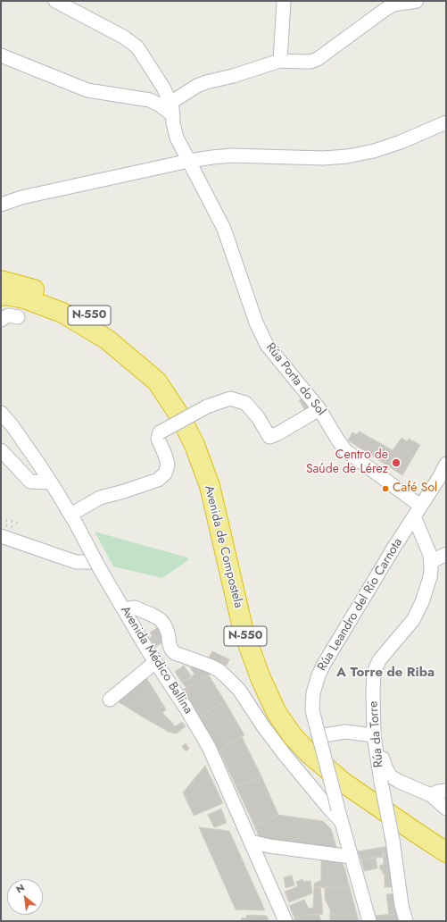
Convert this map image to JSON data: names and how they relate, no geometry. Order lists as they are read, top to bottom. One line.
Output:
{"streets":{"highway":["N-550","Avenida de Compostela"],"street":["Rúa Porta do Sol","Rúa Leandro del Río Carnota","Avenida Médico Ballina","Rúa da Torre"]},"crossings":[["N-550","Avenida de Compostela"],["Rúa Porta do Sol","Rúa Leandro del Río Carnota"],["Rúa Porta do Sol","Rúa da Torre"],["Rúa Leandro del Río Carnota","Rúa da Torre"]],"districts":["A Torre de Riba"],"places":["Centro de Saúde de Lérez","Café Sol"],"north":"top left"}
